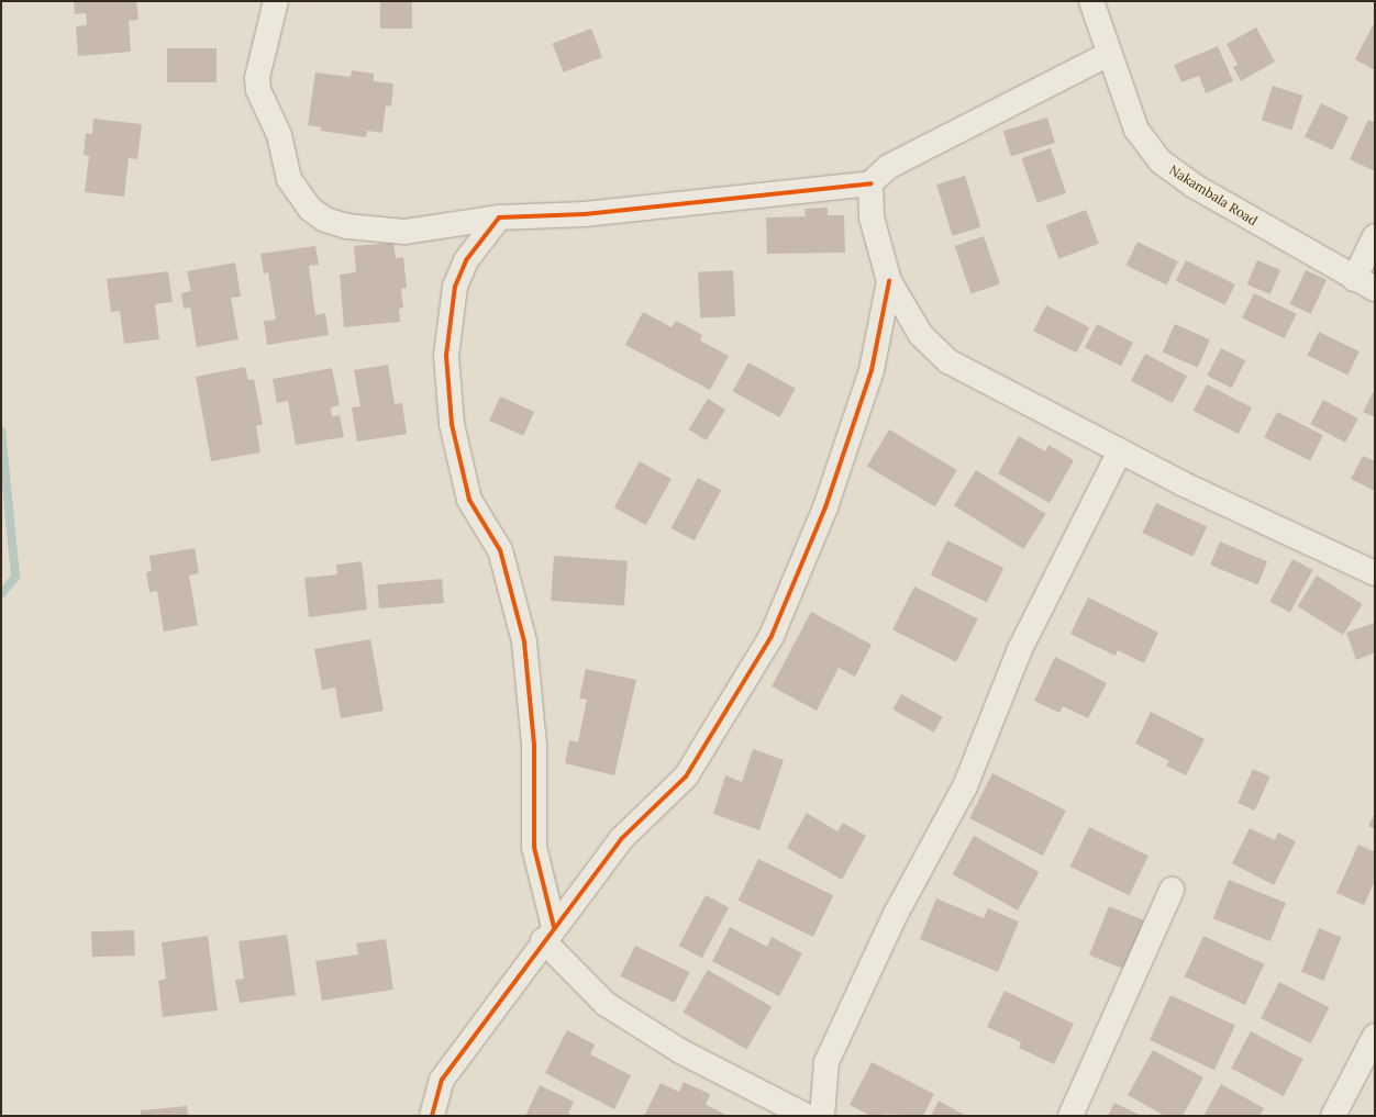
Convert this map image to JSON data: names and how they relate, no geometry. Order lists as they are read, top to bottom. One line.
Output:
{"streets":{"street":["Nakambala Road"]}}
